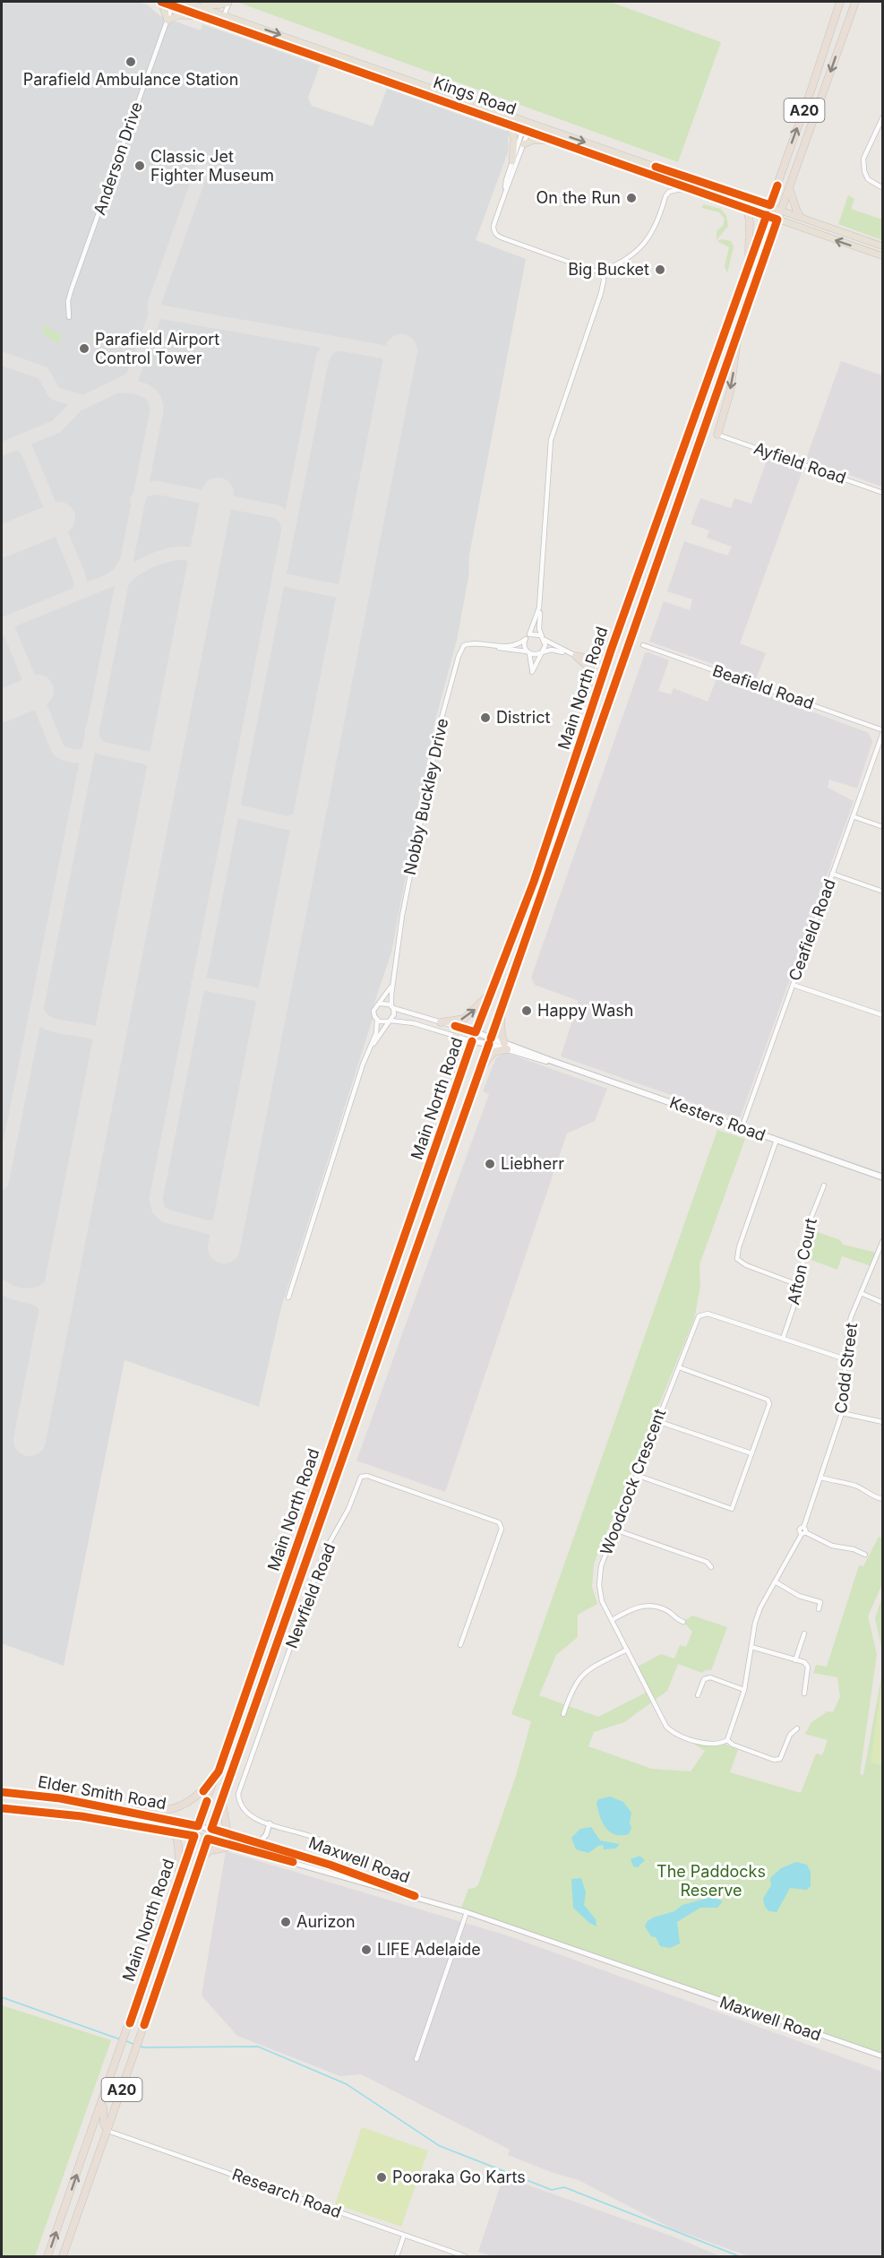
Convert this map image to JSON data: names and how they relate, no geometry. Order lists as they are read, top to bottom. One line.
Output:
{"streets":{"highway":["A20","Main North Road"],"main road":["Kings Road","Kesters Road","Elder Smith Road"],"street":["Anderson Drive","Ayfield Road","Beafield Road","Nobby Buckley Drive","Ceafield Road","Afton Court","Codd Street","Woodcock Crescent","Newfield Road","Maxwell Road","Research Road"]},"crossings":[["Kings Road","Anderson Drive"],["Kings Road","Main North Road"],["Beafield Road","Ceafield Road"],["Main North Road","Kesters Road"],["Main North Road","Elder Smith Road"],["Main North Road","Maxwell Road"],["Main North Road","Research Road"],["Nobby Buckley Drive","Kesters Road"],["Ceafield Road","Kesters Road"],["Afton Court","Woodcock Crescent"],["Codd Street","Woodcock Crescent"],["Newfield Road","Maxwell Road"],["Elder Smith Road","Maxwell Road"]],"parks":["The Paddocks Reserve"],"places":["Parafield Ambulance Station","Classic Jet Fighter Museum","On the Run","Big Bucket","Parafield Airport Control Tower","District","Happy Wash","Liebherr","Aurizon","LIFE Adelaide","Pooraka Go Karts"]}
